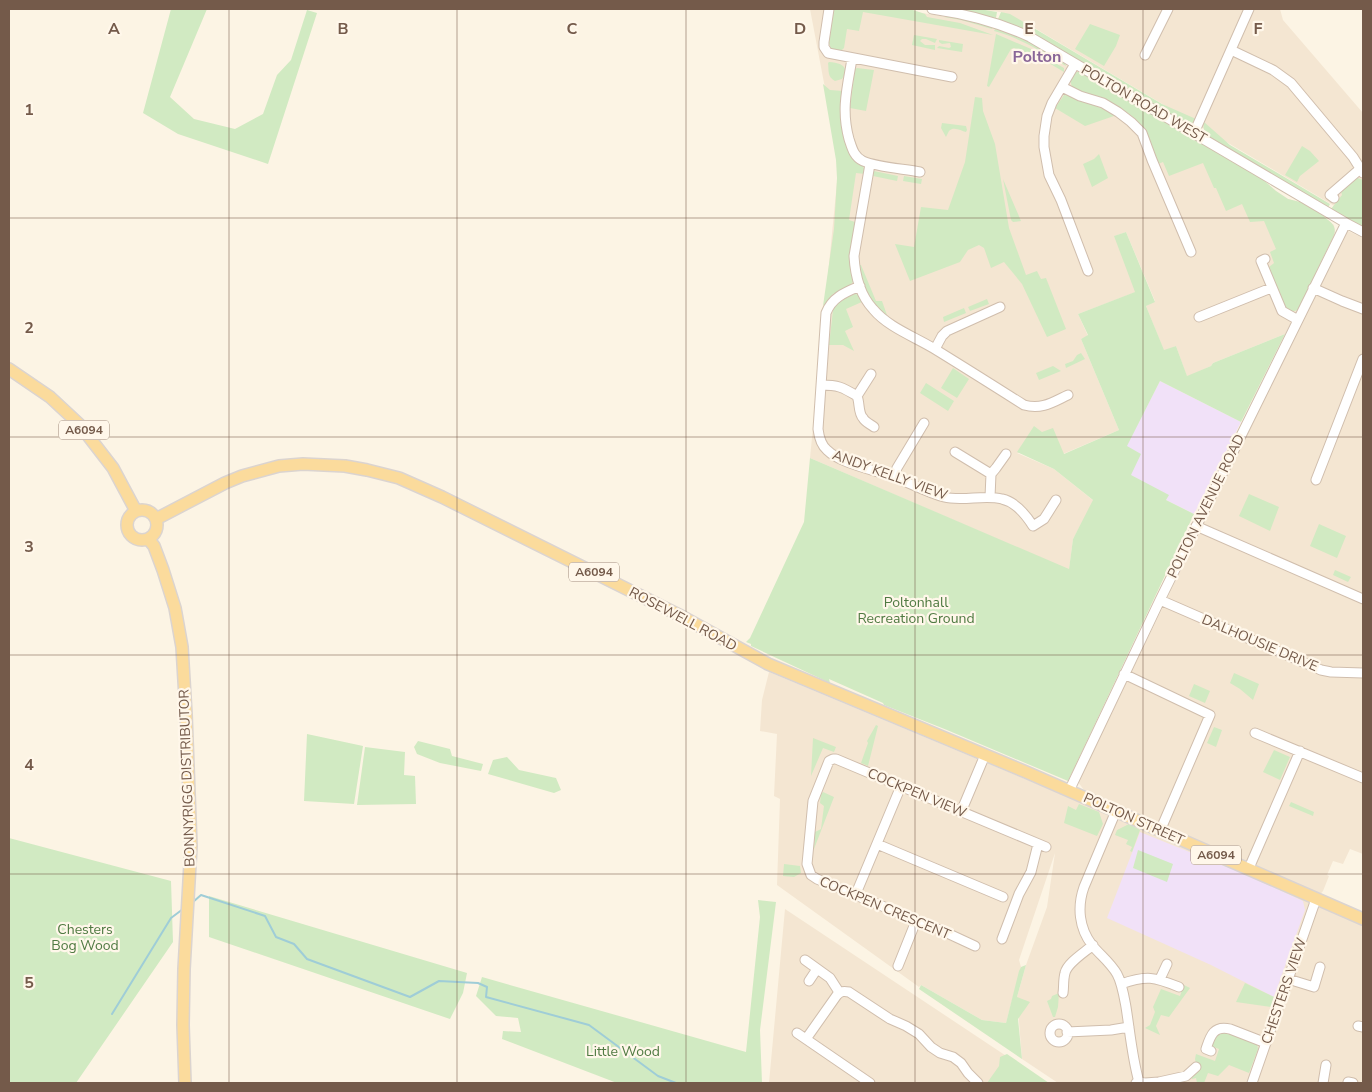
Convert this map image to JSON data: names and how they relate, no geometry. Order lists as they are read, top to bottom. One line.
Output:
{"streets":{"main road":["A6094","ROSEWELL ROAD","BONNYRIGG DISTRIBUTOR","POLTON STREET"],"street":["POLTON ROAD WEST","ANDY KELLY VIEW","POLTON AVENUE ROAD","DALHOUSIE DRIVE","COCKPEN VIEW","COCKPEN CRESCENT","CHESTERS VIEW"]},"crossings":[["POLTON ROAD WEST","POLTON AVENUE ROAD"],["A6094","ROSEWELL ROAD"],["A6094","BONNYRIGG DISTRIBUTOR"],["POLTON AVENUE ROAD","ROSEWELL ROAD"],["POLTON AVENUE ROAD","DALHOUSIE DRIVE"],["POLTON AVENUE ROAD","POLTON STREET"],["ROSEWELL ROAD","BONNYRIGG DISTRIBUTOR"],["ROSEWELL ROAD","POLTON STREET"],["COCKPEN VIEW","COCKPEN CRESCENT"],["POLTON STREET","CHESTERS VIEW"]],"districts":["Polton"],"parks":["Poltonhall Recreation Ground","Chesters Bog Wood","Little Wood"],"grid":{"columns":["A","B","C","D","E","F"],"rows":["1","2","3","4","5"]}}
